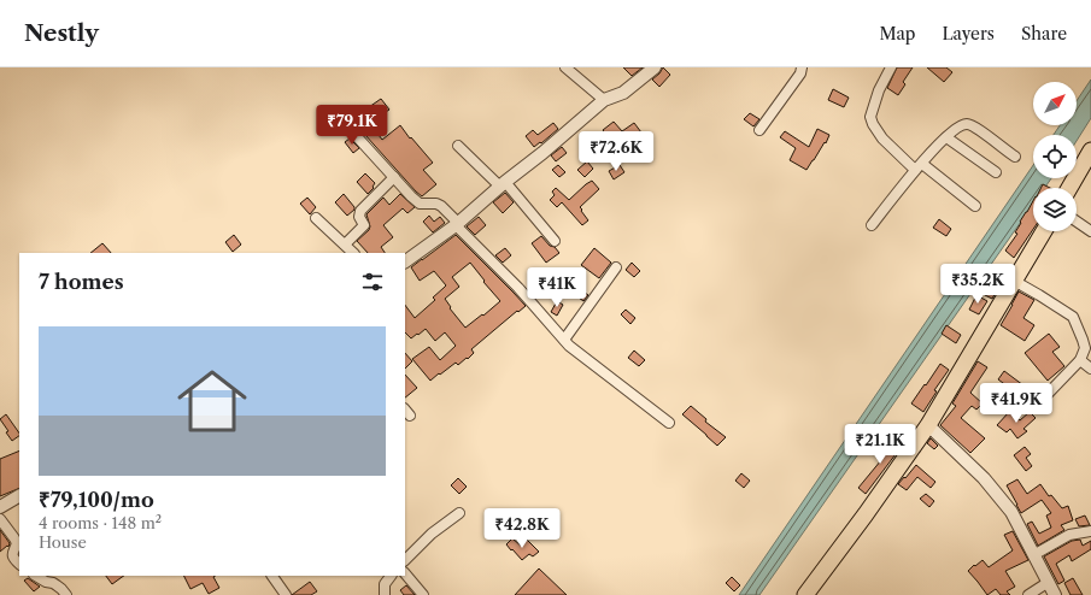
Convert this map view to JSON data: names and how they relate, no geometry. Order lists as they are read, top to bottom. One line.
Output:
{"north":"top right","page":{"header":"Nestly","nav":["Map","Layers","Share"],"price":["₹79.1K","₹72.6K","₹35.2K","₹41K","₹41.9K","₹21.1K","₹42.8K"],"heading":"7 homes","list":[{"name":"₹79,100/mo","note":"4 rooms · 148 m² · House"}]}}
